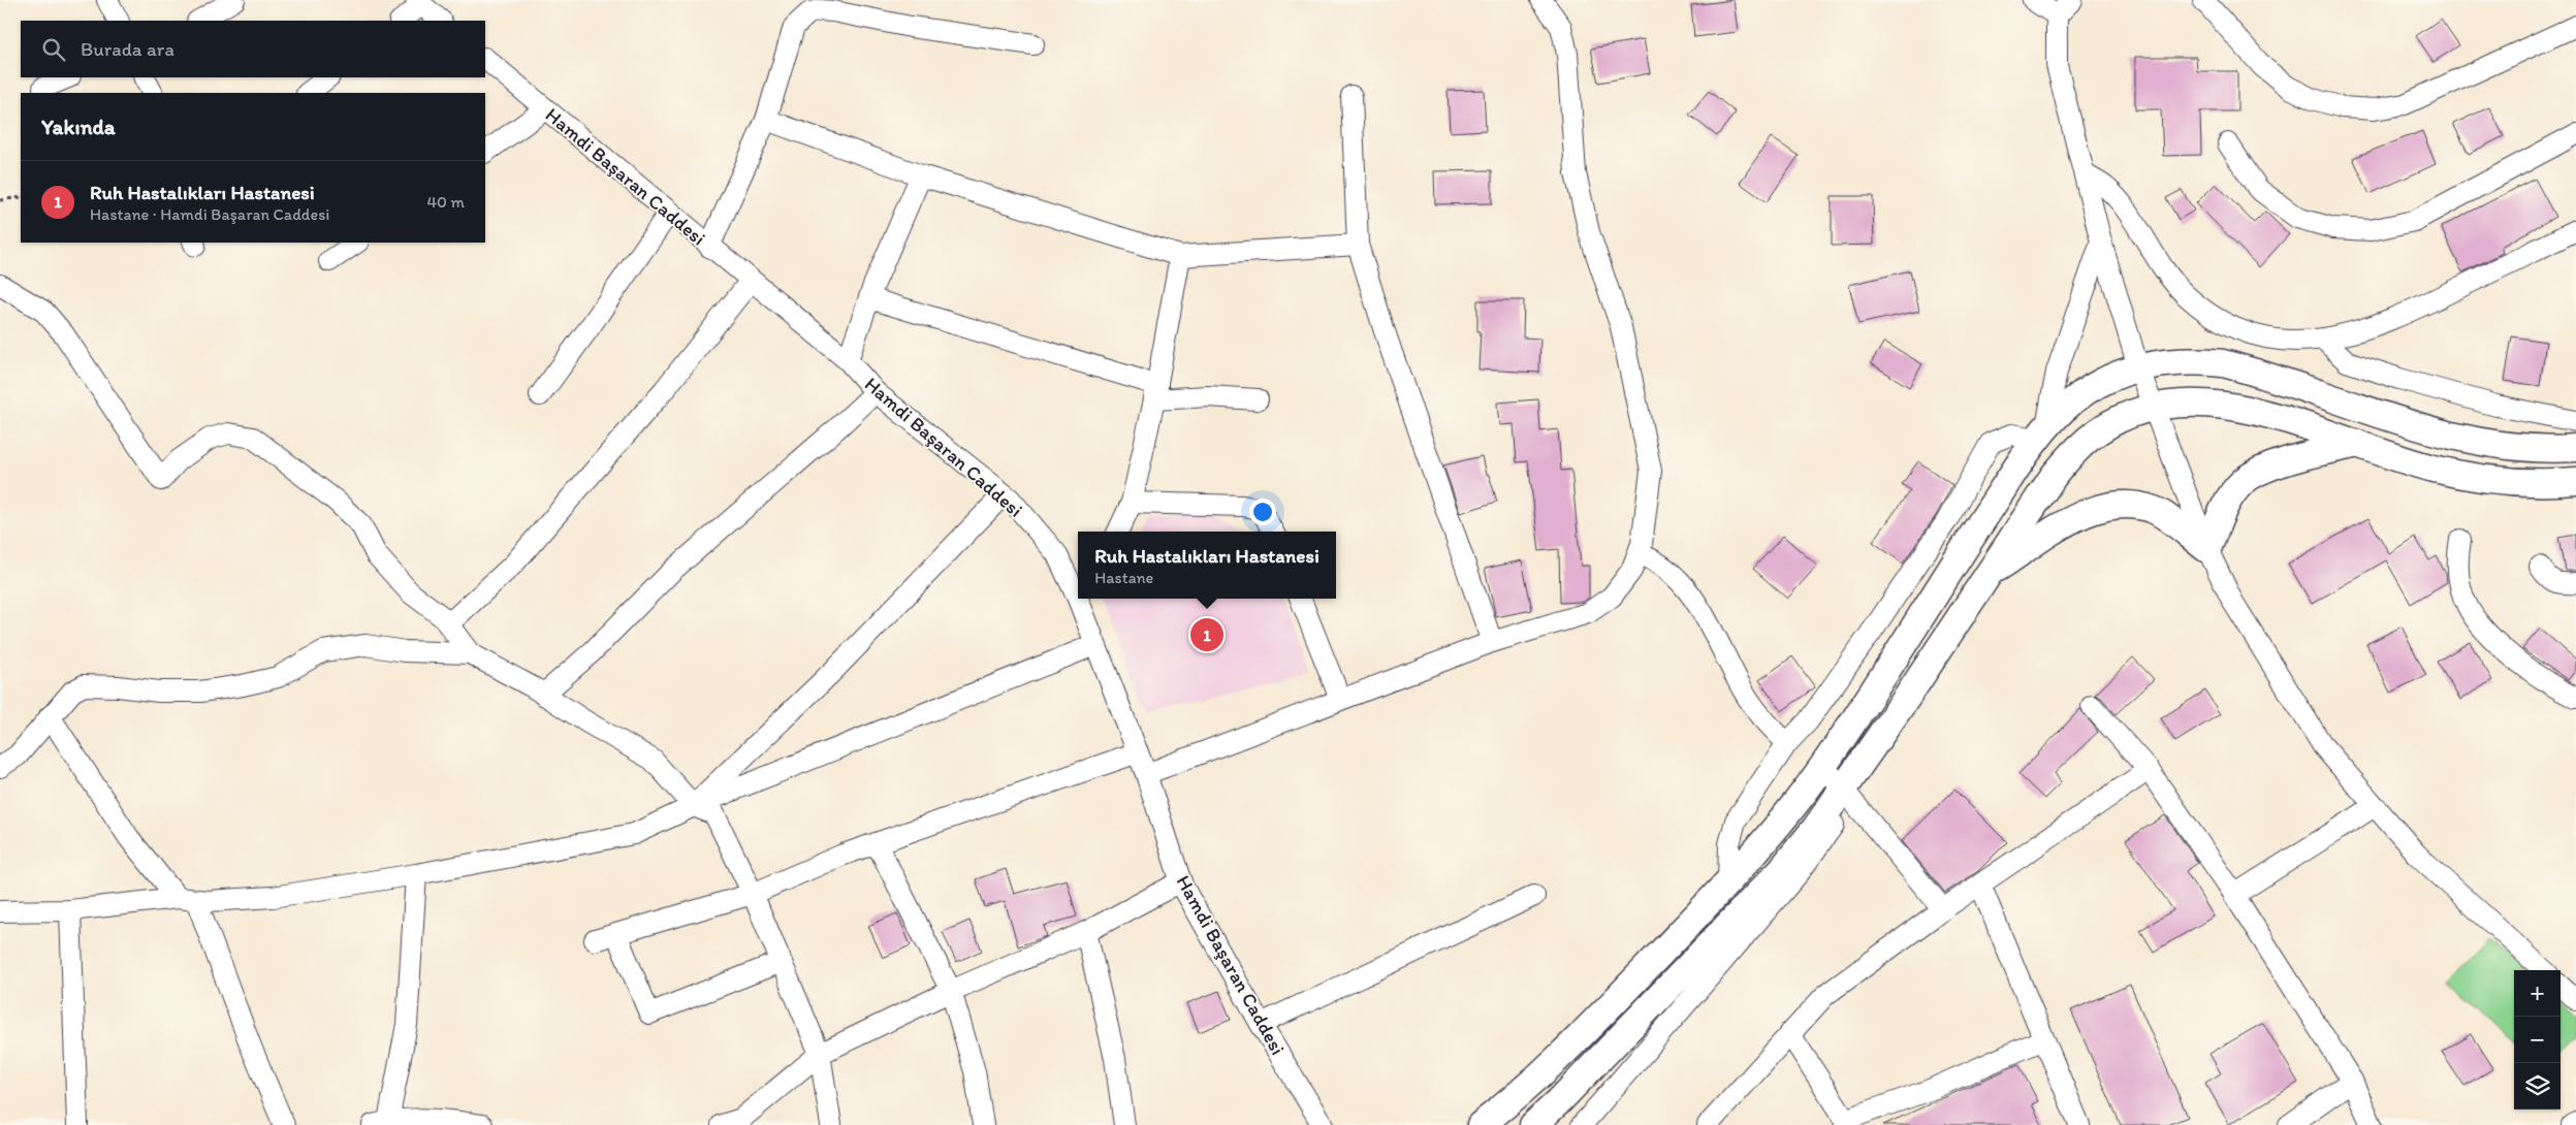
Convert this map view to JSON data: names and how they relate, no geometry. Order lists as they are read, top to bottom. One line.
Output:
{"streets":{"street":["Hamdi Başaran Caddesi"]},"page":{"search":"Burada ara","heading":"Yakında","list":[{"mark":"1","name":"Ruh Hastalıkları Hastanesi","note":"Hastane · Hamdi Başaran Caddesi","value":"40 m"}],"popup":["Ruh Hastalıkları Hastanesi","Hastane"],"pins":"1","map_buttons":["+","−"]}}
